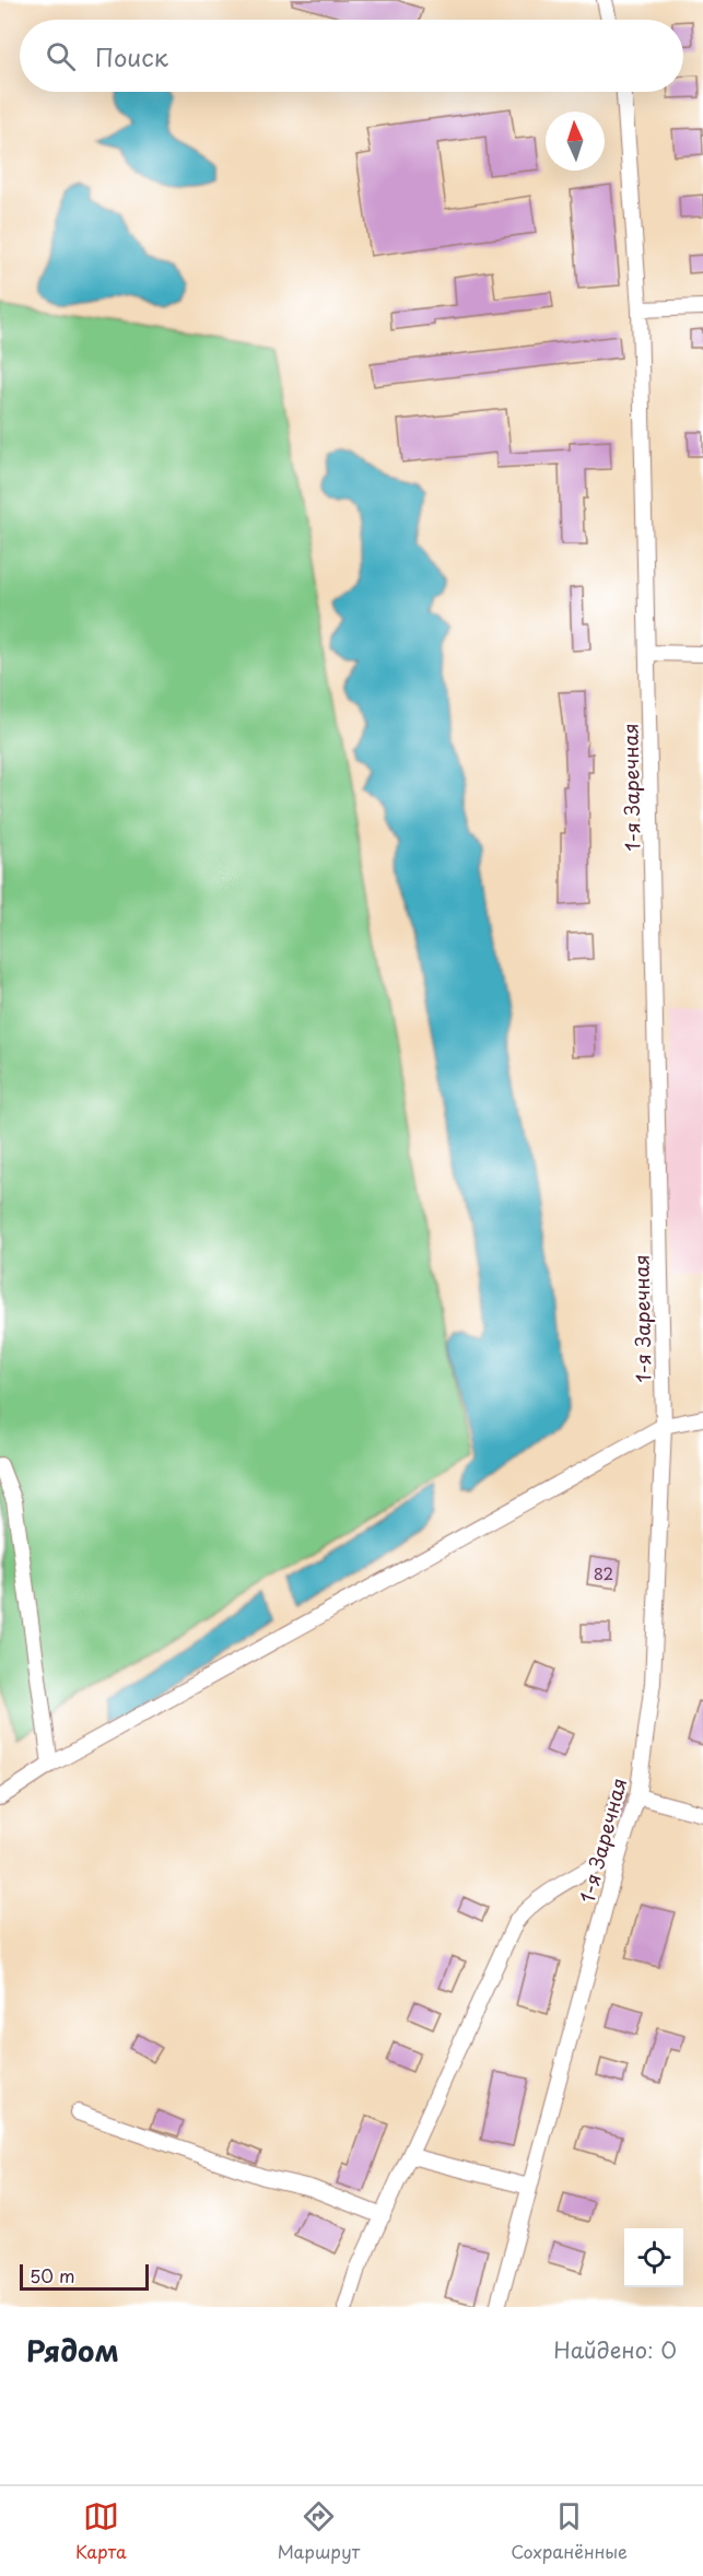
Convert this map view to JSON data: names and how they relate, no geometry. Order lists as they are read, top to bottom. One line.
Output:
{"streets":{"street":["1-я Заречная"]},"house_numbers":["82"],"scale_bar":"50 m","north":"top","page":{"search":"Поиск","scale":"50 m","heading":["Рядом","Найдено: 0"],"nav":["Карта","Маршрут","Сохранённые"]}}
